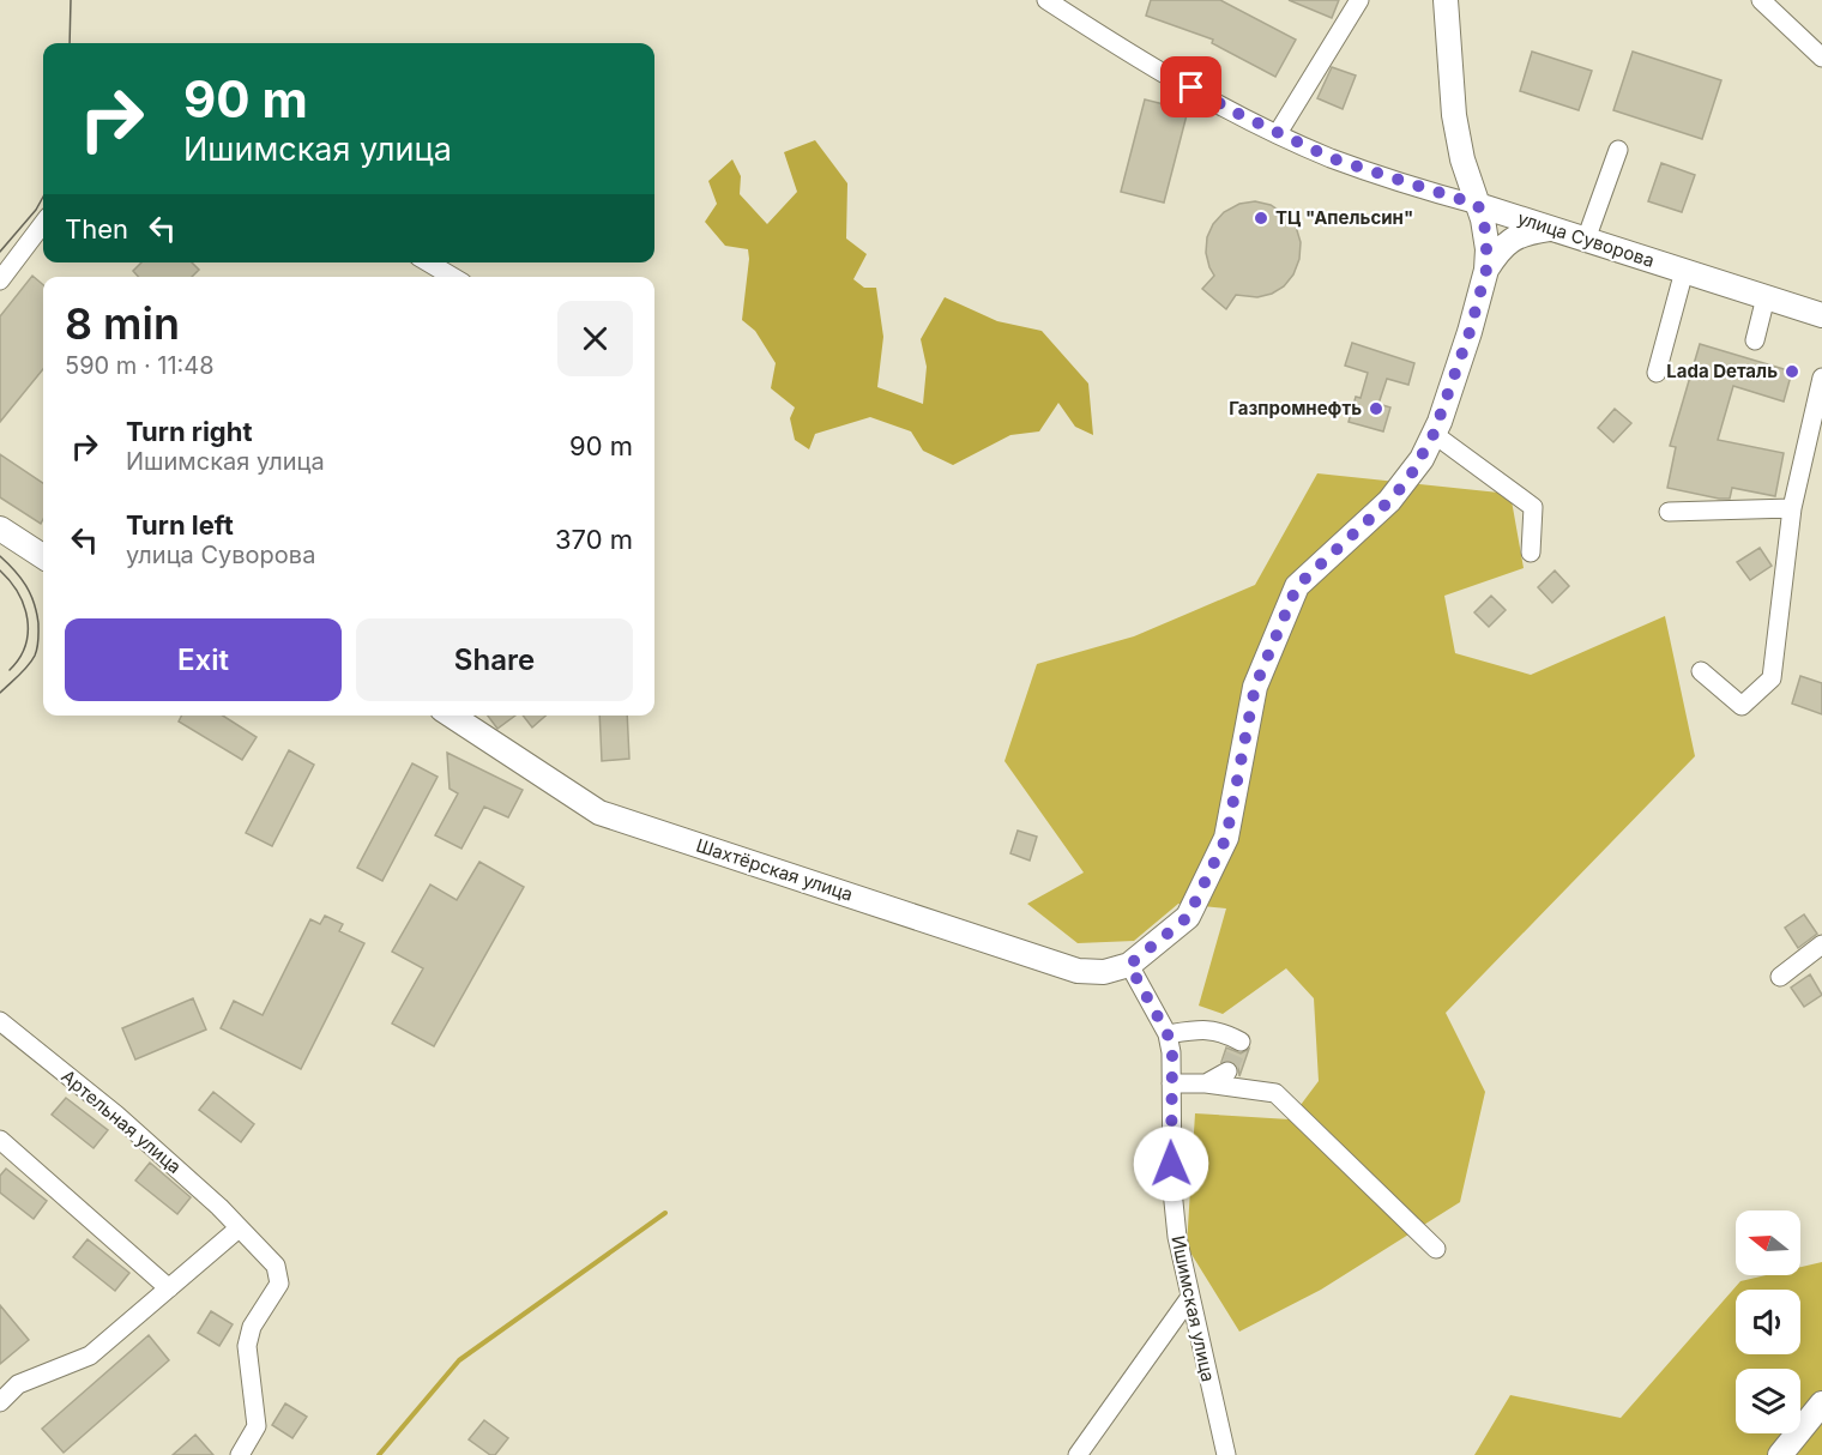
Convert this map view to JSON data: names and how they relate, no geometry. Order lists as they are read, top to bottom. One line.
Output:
{"streets":{"main road":["улица Суворова","Шахтёрская улица"],"street":["Артельная улица","Ишимская улица"]},"crossings":[["Шахтёрская улица","Ишимская улица"]],"places":["ТЦ \"Апельсин\"","Lada Dеталь","Газпромнефть"],"north":"left","page":{"turn":["90 m","Ишимская улица"],"then":"Then","heading":["8 min","590 m · 11:48"],"list":[{"name":"Turn right","note":"Ишимская улица","value":"90 m"},{"name":"Turn left","note":"улица Суворова","value":"370 m"}],"buttons":["Exit","Share"]}}
